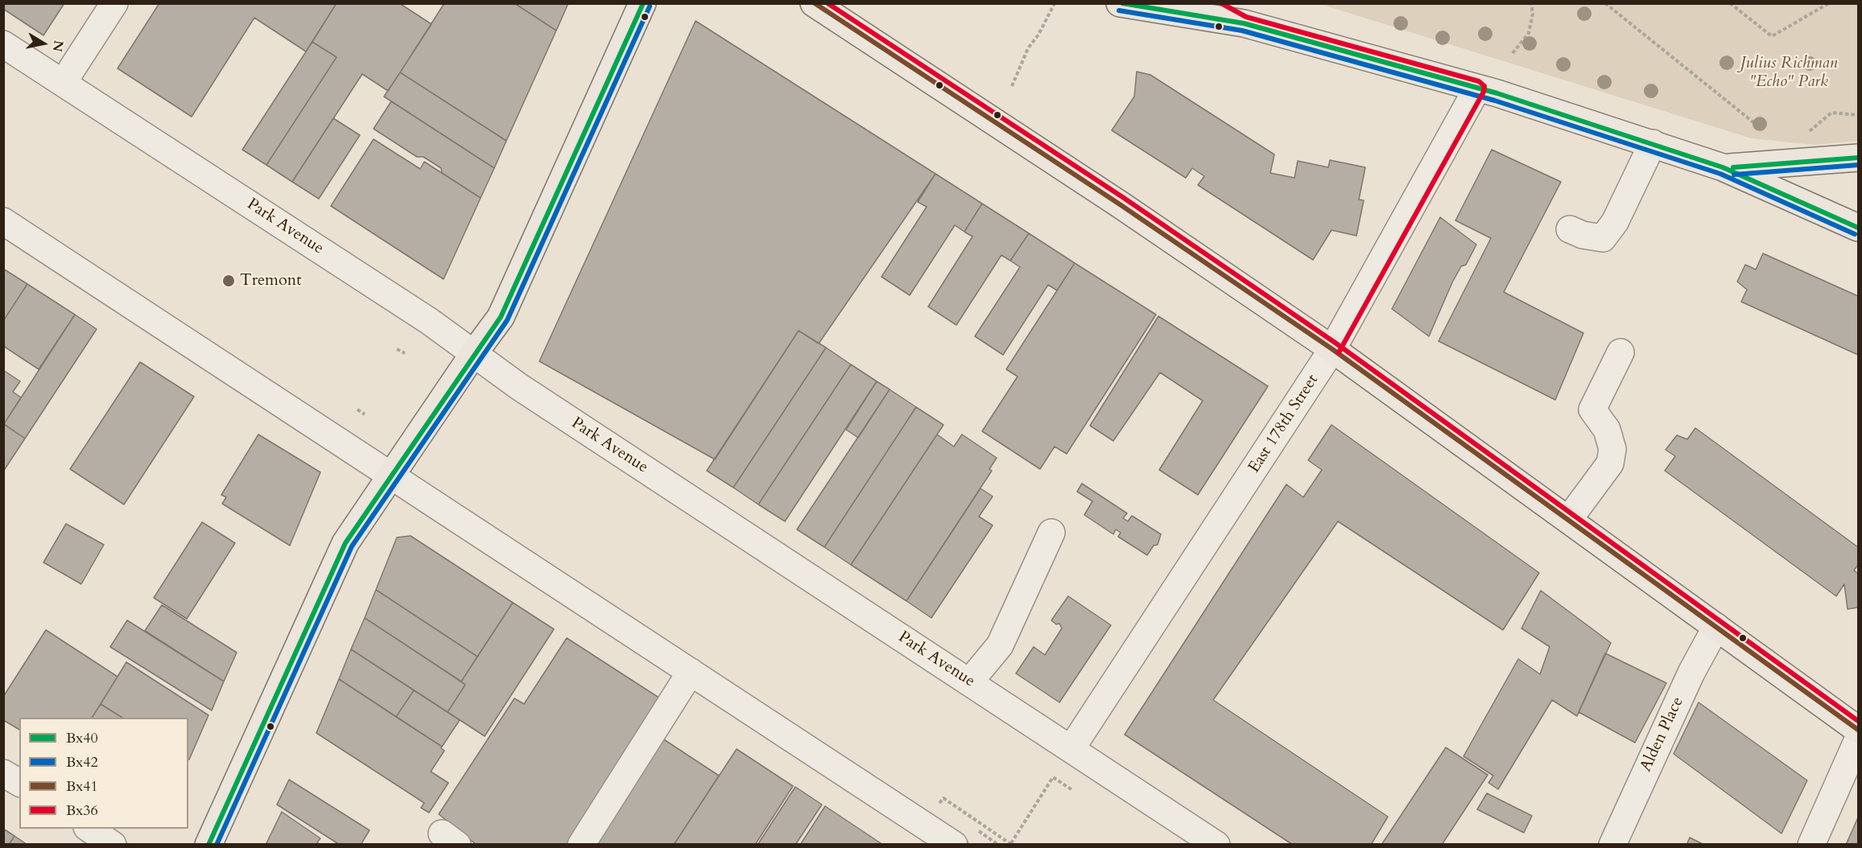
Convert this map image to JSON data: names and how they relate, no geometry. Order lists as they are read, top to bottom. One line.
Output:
{"streets":{"street":["Park Avenue","East 178th Street","Alden Place"]},"crossings":[["Park Avenue","East 178th Street"]],"parks":["Julius Richman \"Echo\" Park"],"places":["Tremont"],"lines":["transit line Bx40","transit line Bx41","transit line Bx36","transit line Bx42"],"legend":["Bx40","Bx42","Bx41","Bx36"],"north":"right"}
